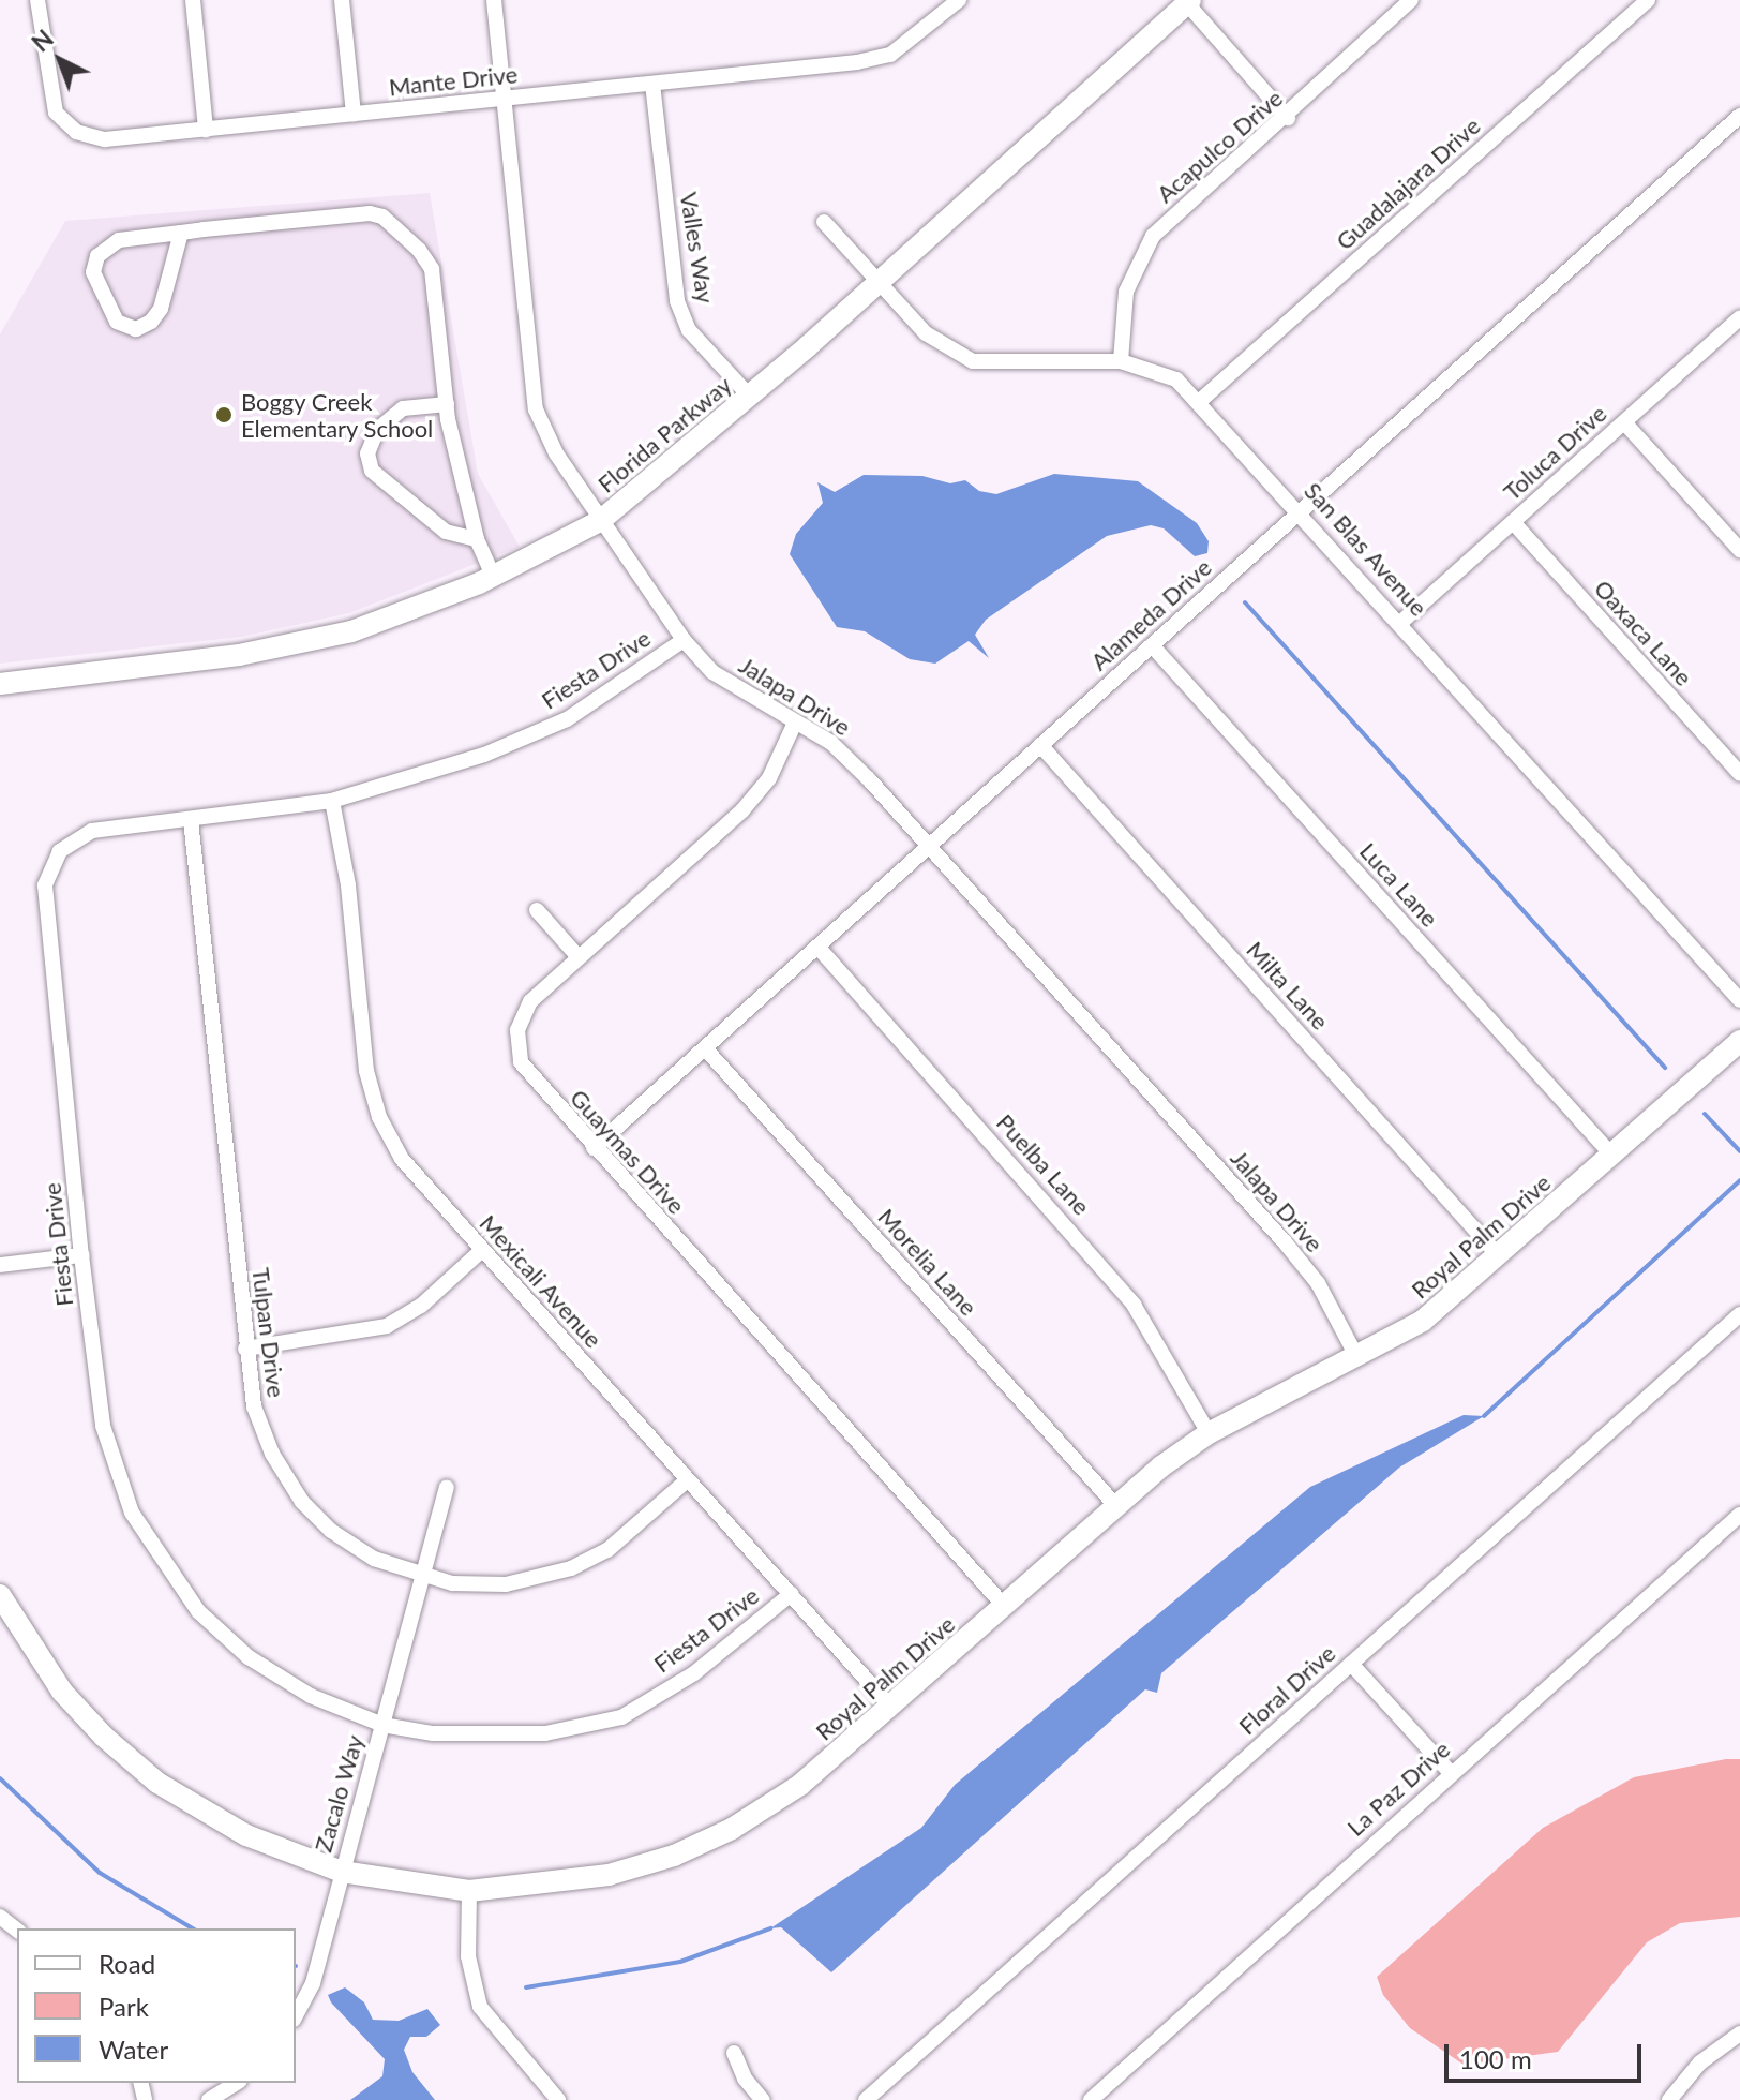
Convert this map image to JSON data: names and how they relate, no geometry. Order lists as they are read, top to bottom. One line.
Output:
{"streets":{"street":["Mante Drive","Acapulco Drive","Guadalajara Drive","Valles Way","Florida Parkway","Toluca Drive","San Blas Avenue","Alameda Drive","Oaxaca Lane","Fiesta Drive","Jalapa Drive","Luca Lane","Milta Lane","Guaymas Drive","Puelba Lane","Royal Palm Drive","Morelia Lane","Mexicali Avenue","Tulpan Drive","Floral Drive","La Paz Drive","Zacalo Way"]},"crossings":[["Mante Drive","Valles Way"],["Mante Drive","Jalapa Drive"],["Acapulco Drive","San Blas Avenue"],["Guadalajara Drive","San Blas Avenue"],["Valles Way","Florida Parkway"],["Florida Parkway","San Blas Avenue"],["Florida Parkway","Jalapa Drive"],["Toluca Drive","San Blas Avenue"],["Toluca Drive","Oaxaca Lane"],["San Blas Avenue","Alameda Drive"],["Alameda Drive","Jalapa Drive"],["Alameda Drive","Luca Lane"],["Alameda Drive","Milta Lane"],["Alameda Drive","Guaymas Drive"],["Alameda Drive","Puelba Lane"],["Alameda Drive","Morelia Lane"],["Fiesta Drive","Jalapa Drive"],["Fiesta Drive","Mexicali Avenue"],["Fiesta Drive","Tulpan Drive"],["Fiesta Drive","Zacalo Way"],["Jalapa Drive","Guaymas Drive"],["Jalapa Drive","Royal Palm Drive"],["Luca Lane","Royal Palm Drive"],["Milta Lane","Royal Palm Drive"],["Guaymas Drive","Royal Palm Drive"],["Puelba Lane","Royal Palm Drive"],["Royal Palm Drive","Morelia Lane"],["Royal Palm Drive","Mexicali Avenue"],["Royal Palm Drive","Zacalo Way"],["Mexicali Avenue","Tulpan Drive"],["Tulpan Drive","Zacalo Way"]],"places":["Boggy Creek Elementary School"],"legend":["Road","Park","Water"],"scale_bar":"100 m","north":"top left"}
